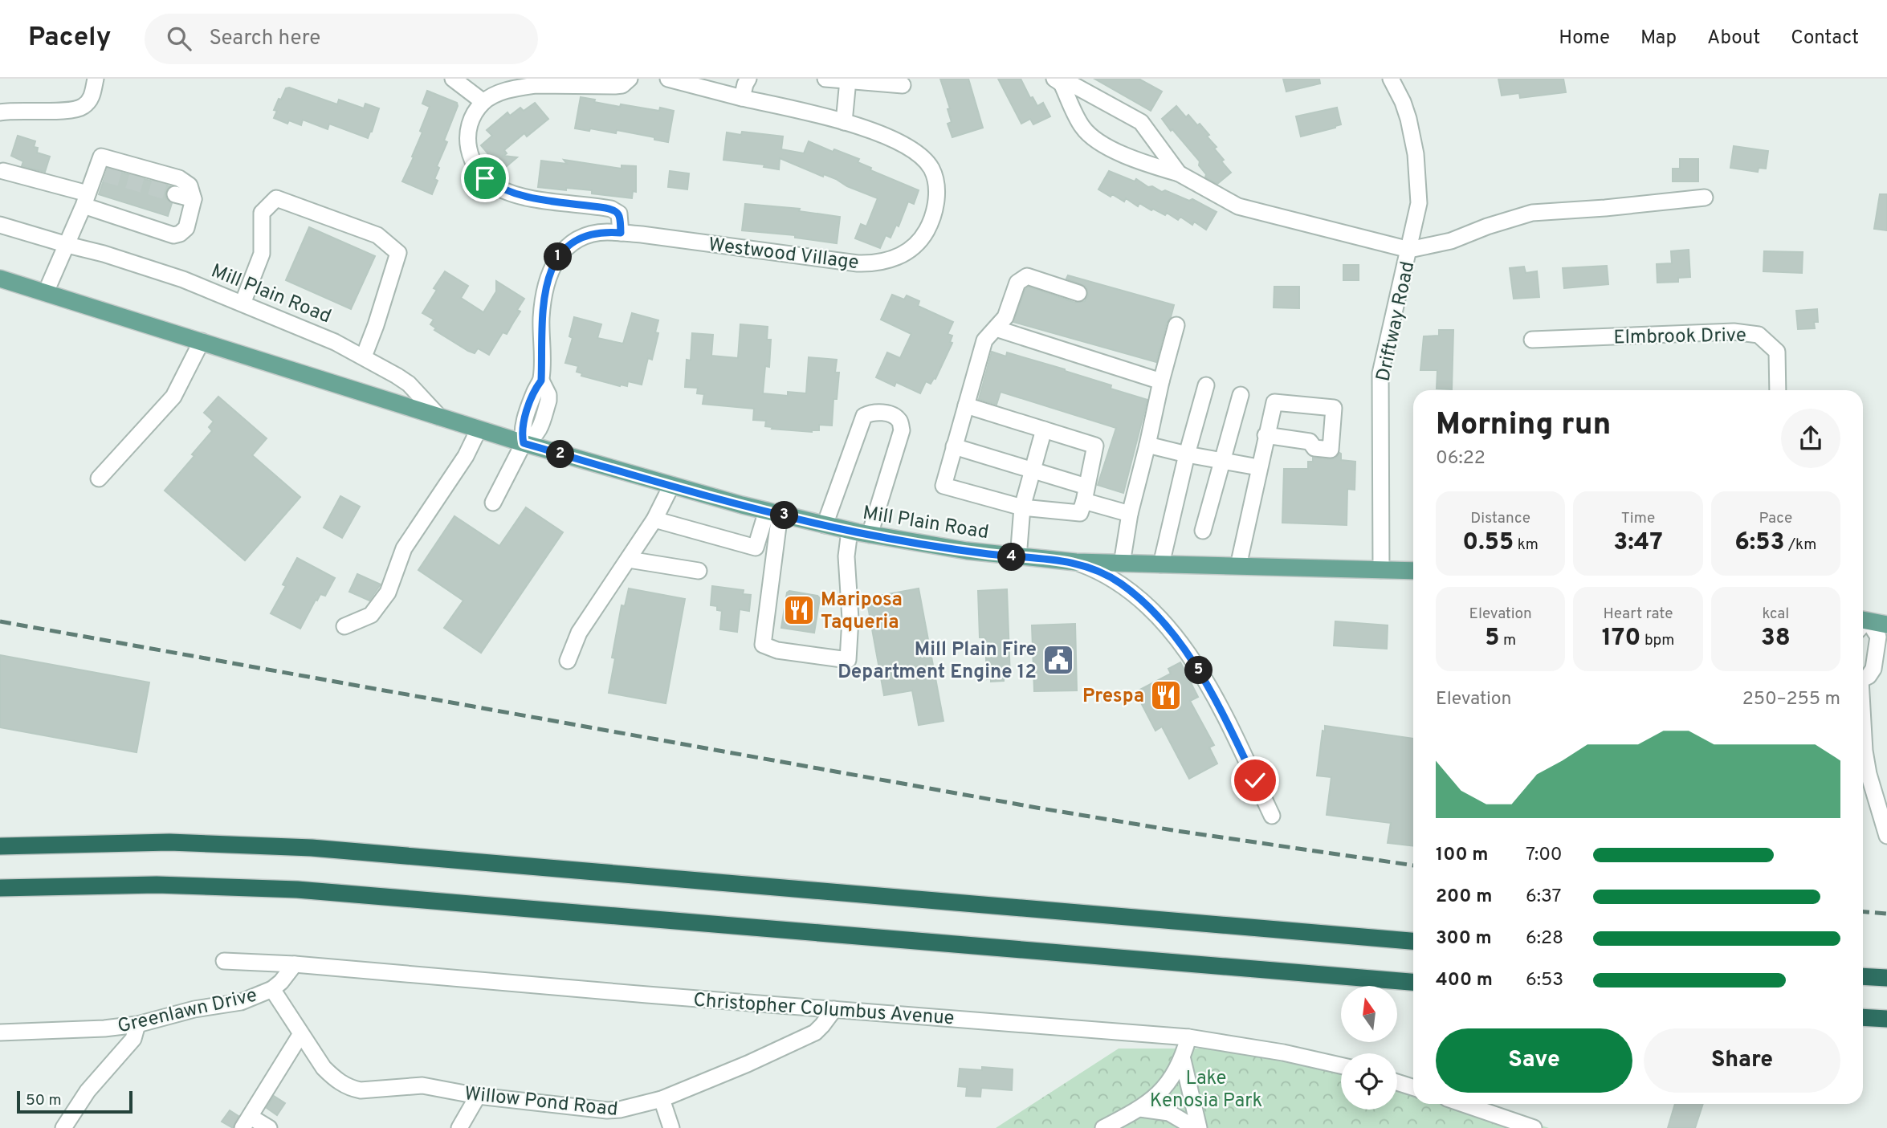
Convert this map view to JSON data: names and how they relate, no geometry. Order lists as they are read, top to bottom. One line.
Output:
{"streets":{"main road":["Mill Plain Road"],"street":["Westwood Village","Driftway Road","Elmbrook Drive","Christopher Columbus Avenue","Greenlawn Drive","Willow Pond Road"]},"crossings":[["Westwood Village","Mill Plain Road"],["Mill Plain Road","Driftway Road"],["Christopher Columbus Avenue","Greenlawn Drive"],["Christopher Columbus Avenue","Willow Pond Road"],["Greenlawn Drive","Willow Pond Road"]],"parks":["Lake Kenosia Park"],"places":{"restaurant":["Mariposa Taqueria","Prespa"],"public building":["Mill Plain Fire Department Engine 12"]},"scale_bar":"50 m","north":"top","page":{"header":"Pacely","search":"Search here","nav":["Home","Map","About","Contact"],"pins":["1","2","3","4","5"],"heading":["Morning run","06:22"],"stats":[["Distance","0.55 km"],["Time","3:47"],["Pace","6:53 /km"],["Elevation","5 m"],["Heart rate","170 bpm"],["kcal","38"]],"chart":["Elevation","250–255 m"],"list":[{"name":"100 m","note":"7:00"},{"name":"200 m","note":"6:37"},{"name":"300 m","note":"6:28"},{"name":"400 m","note":"6:53"}],"buttons":["Save","Share"],"scale":"50 m"}}
